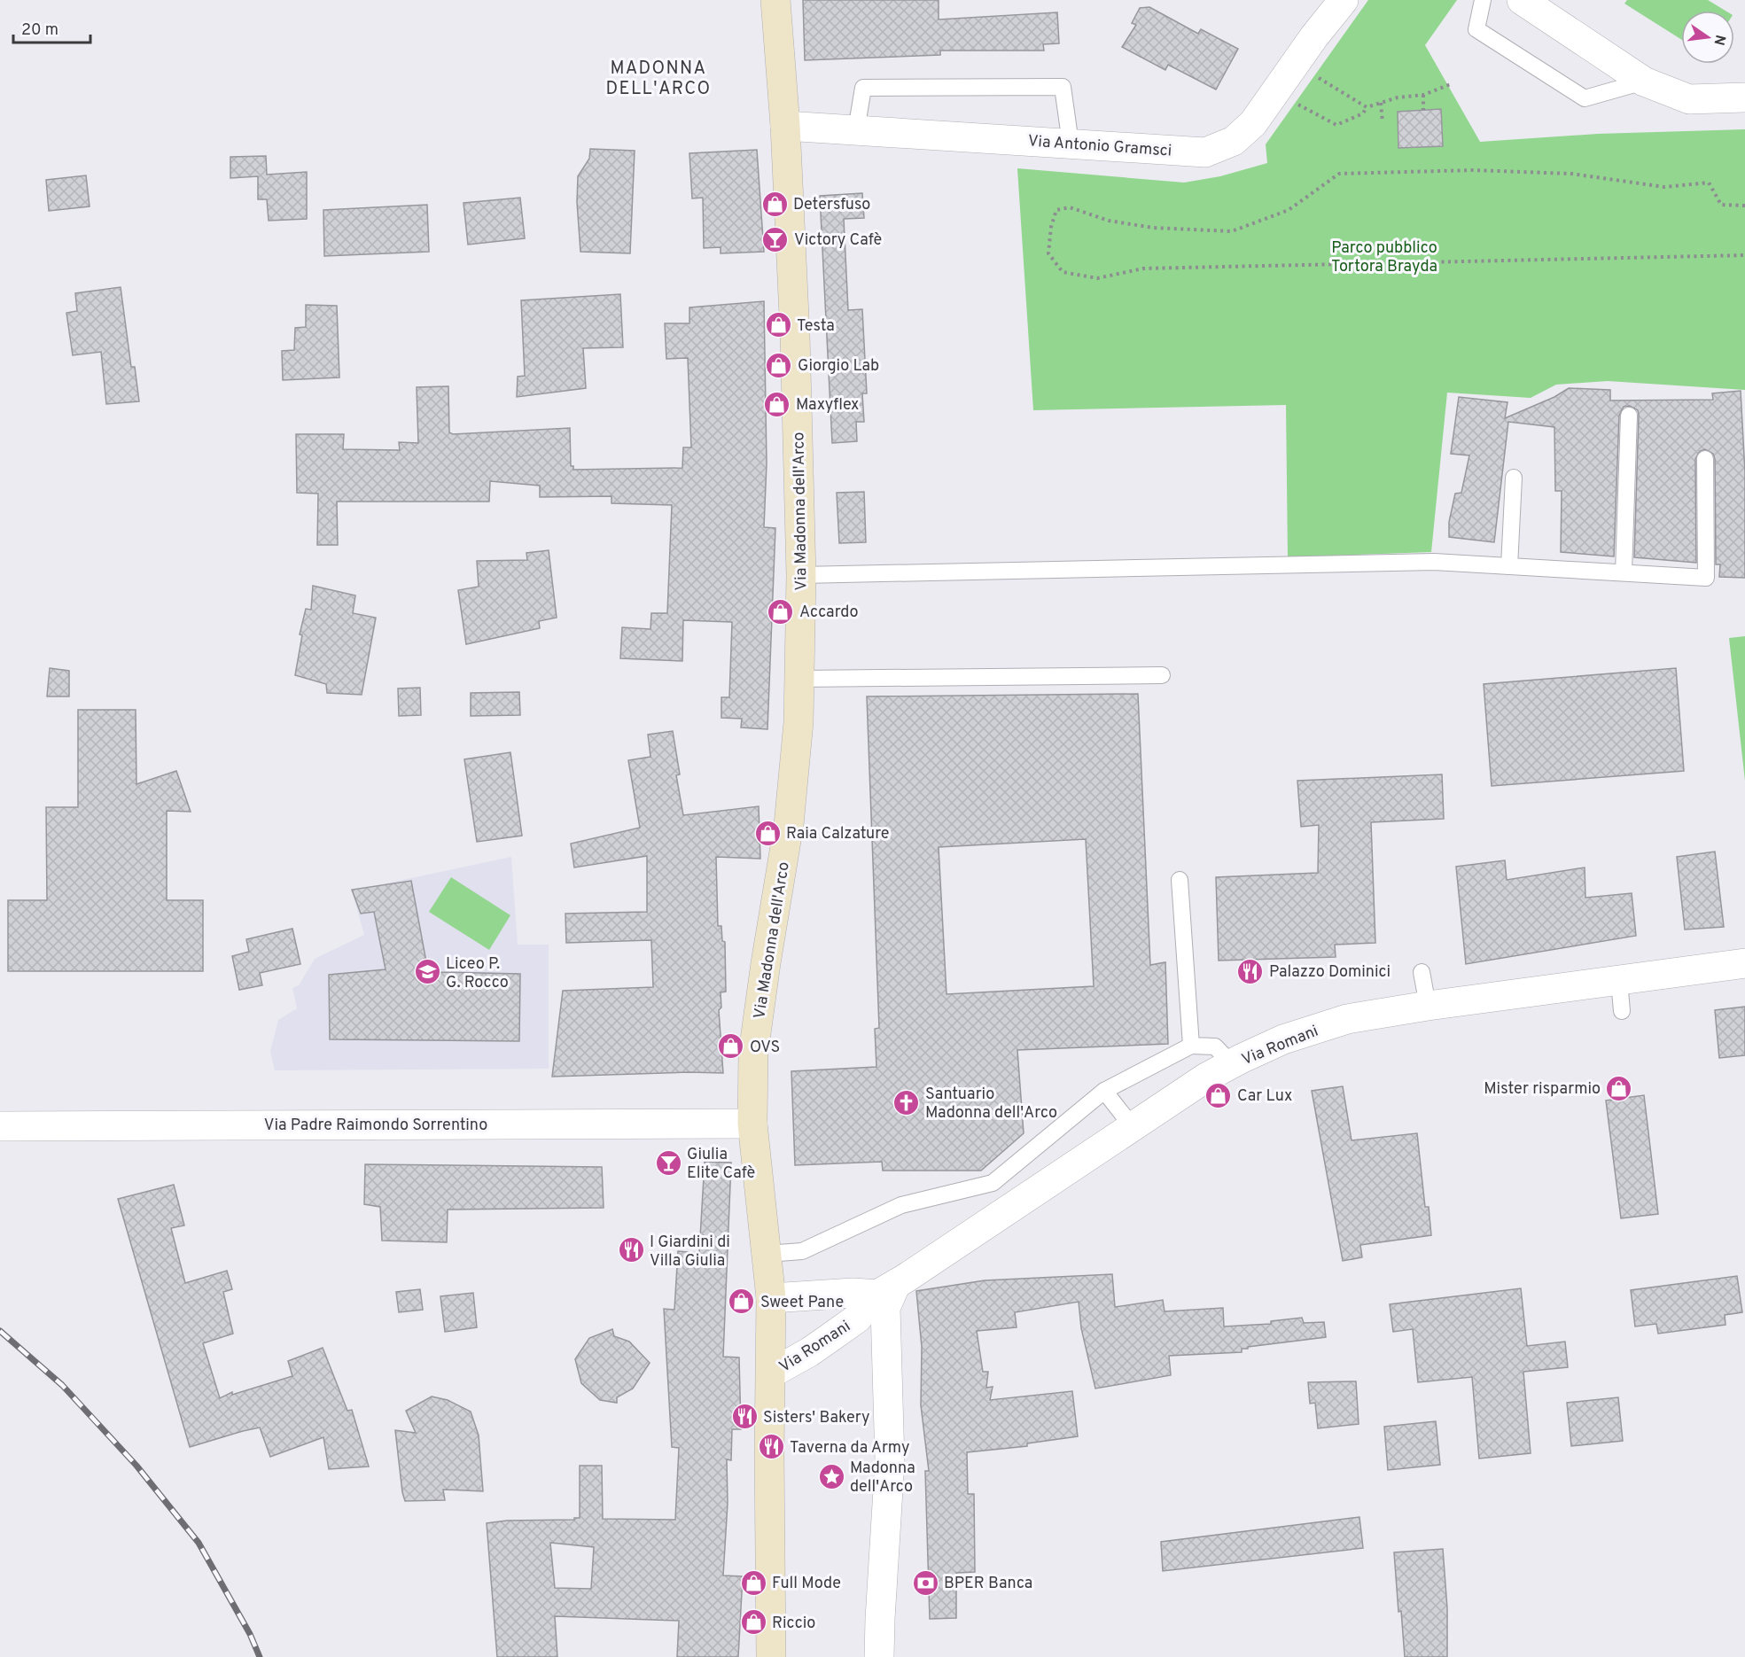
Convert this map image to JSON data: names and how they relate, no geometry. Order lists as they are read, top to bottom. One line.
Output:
{"streets":{"main road":["Via Madonna dell'Arco"],"street":["Via Antonio Gramsci","Via Romani","Via Padre Raimondo Sorrentino"]},"crossings":[["Via Antonio Gramsci","Via Madonna dell'Arco"],["Via Madonna dell'Arco","Via Romani"],["Via Madonna dell'Arco","Via Padre Raimondo Sorrentino"]],"districts":["MADONNA DELL'ARCO"],"parks":["Parco pubblico Tortora Brayda"],"places":{"shop":["Detersfuso","Testa","Giorgio Lab","Maxyflex","Accardo","Raia Calzature","OVS","Mister risparmio","Car Lux","Sweet Pane","Full Mode","Riccio"],"bar":["Victory Cafè","Giulia Elite Cafè"],"restaurant":["Palazzo Dominici","I Giardini di Villa Giulia","Sisters' Bakery","Taverna da Army"],"school or university":["Liceo P. G. Rocco"],"church":["Santuario Madonna dell'Arco"],"place":["Madonna dell'Arco"],"bank":["BPER Banca"]},"scale_bar":"20 m","north":"right"}
